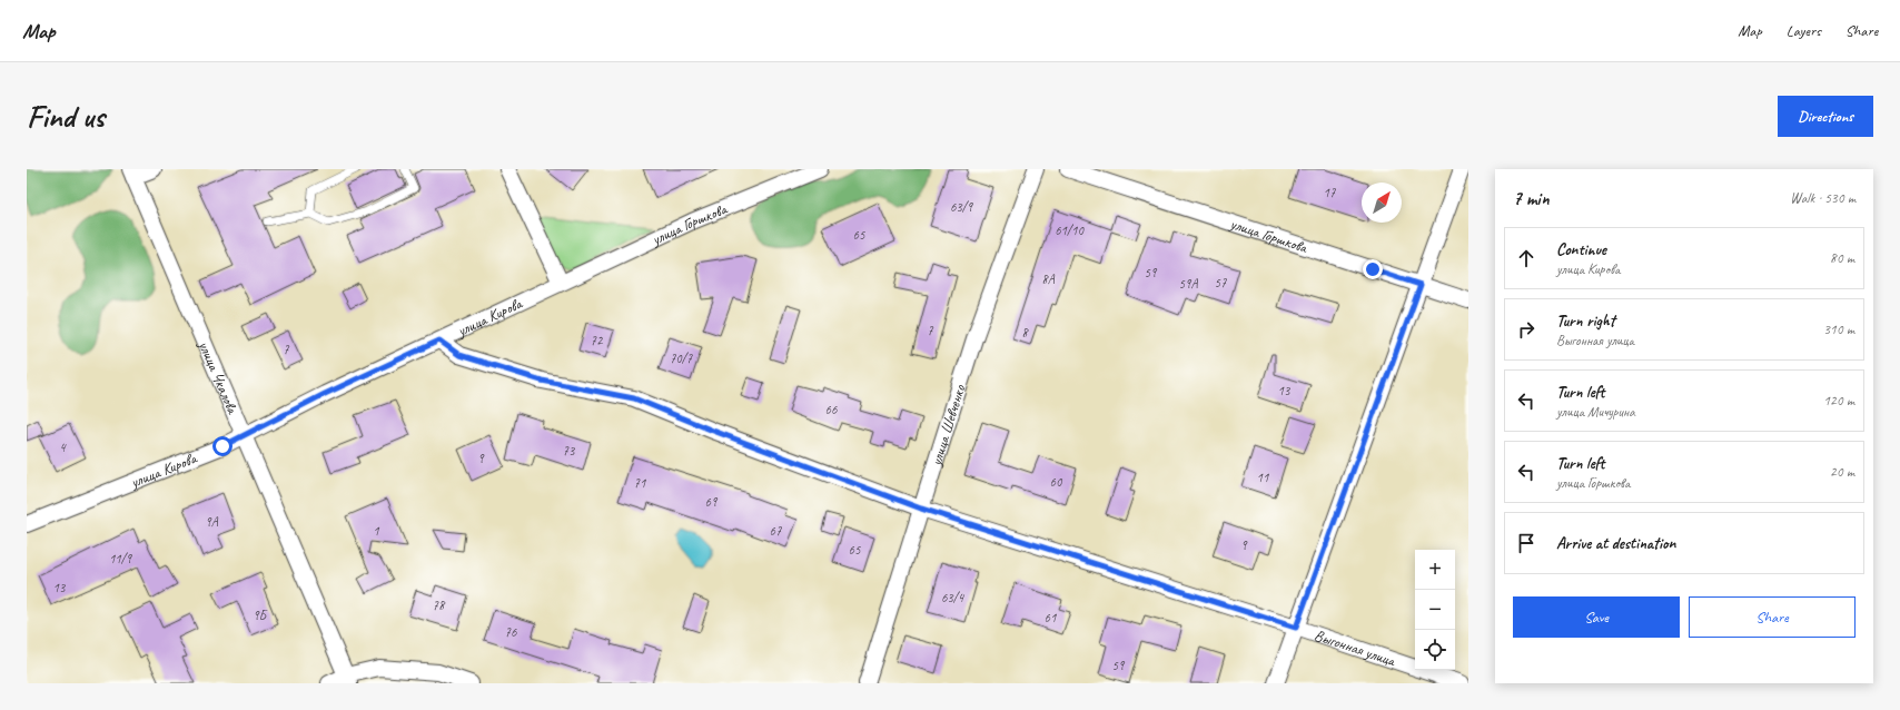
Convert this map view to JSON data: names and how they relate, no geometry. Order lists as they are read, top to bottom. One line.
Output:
{"streets":{"street":["улица Горшкова","улица Кирова","улица Чкалова","улица Шевченко","Выгонная улица"]},"crossings":[["улица Горшкова","улица Кирова"],["улица Кирова","улица Чкалова"],["улица Кирова","Выгонная улица"],["улица Шевченко","Выгонная улица"]],"house_numbers":["17","63/9","61/10","65","59","8А","57","59А","7","8","72","7","70/7","13","66","4","73","9","11","60","71","69","9А","1","67","9","65","11/9","13","63/4","78","9Б","61","76","59"],"north":"top right","page":{"header":"Map","nav":["Map","Layers","Share"],"buttons":["Directions",["Save","Share"]],"title":"Find us","heading":["7 min","Walk · 530 m"],"list":[["Continue","улица Кирова","80 m"],["Turn right","Выгонная улица","310 m"],["Turn left","улица Мичурина","120 m"],["Turn left","улица Горшкова","20 m"],"Arrive at destination"],"map_buttons":["+","−"]}}
